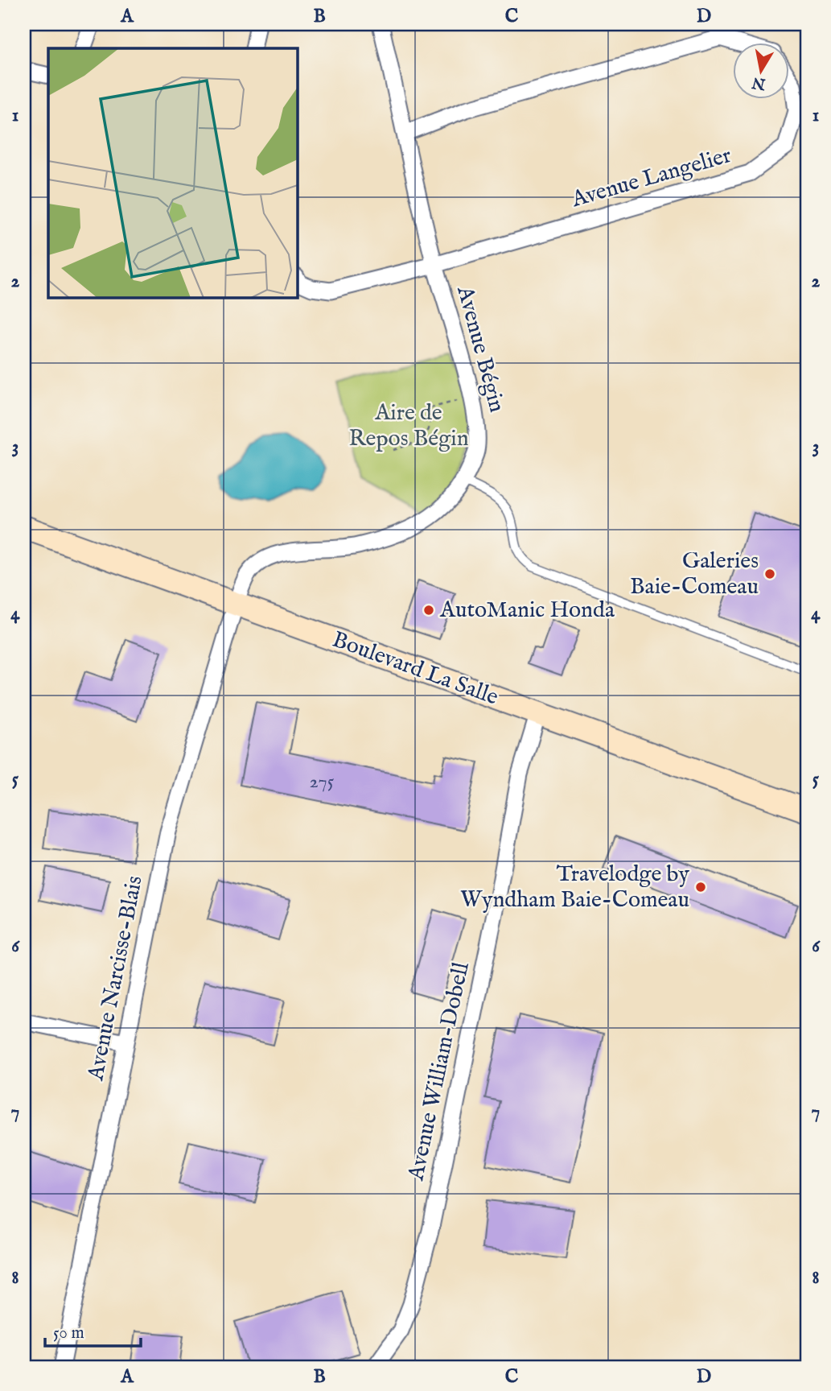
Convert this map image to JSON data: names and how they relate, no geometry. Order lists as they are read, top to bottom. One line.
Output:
{"streets":{"street":["Avenue Langelier","Avenue Bégin","Boulevard La Salle","Avenue Narcisse-Blais","Avenue William-Dobell"]},"crossings":[["Avenue Langelier","Avenue Bégin"],["Avenue Bégin","Boulevard La Salle"],["Avenue Bégin","Avenue Narcisse-Blais"],["Boulevard La Salle","Avenue Narcisse-Blais"],["Boulevard La Salle","Avenue William-Dobell"]],"parks":["Aire de Repos Bégin"],"places":["Galeries Baie-Comeau","AutoManic Honda","Travelodge by Wyndham Baie-Comeau"],"house_numbers":["275"],"scale_bar":"50 m","north":"bottom","grid":{"columns":["A","B","C","D"],"rows":["1","2","3","4","5","6","7","8"]}}
